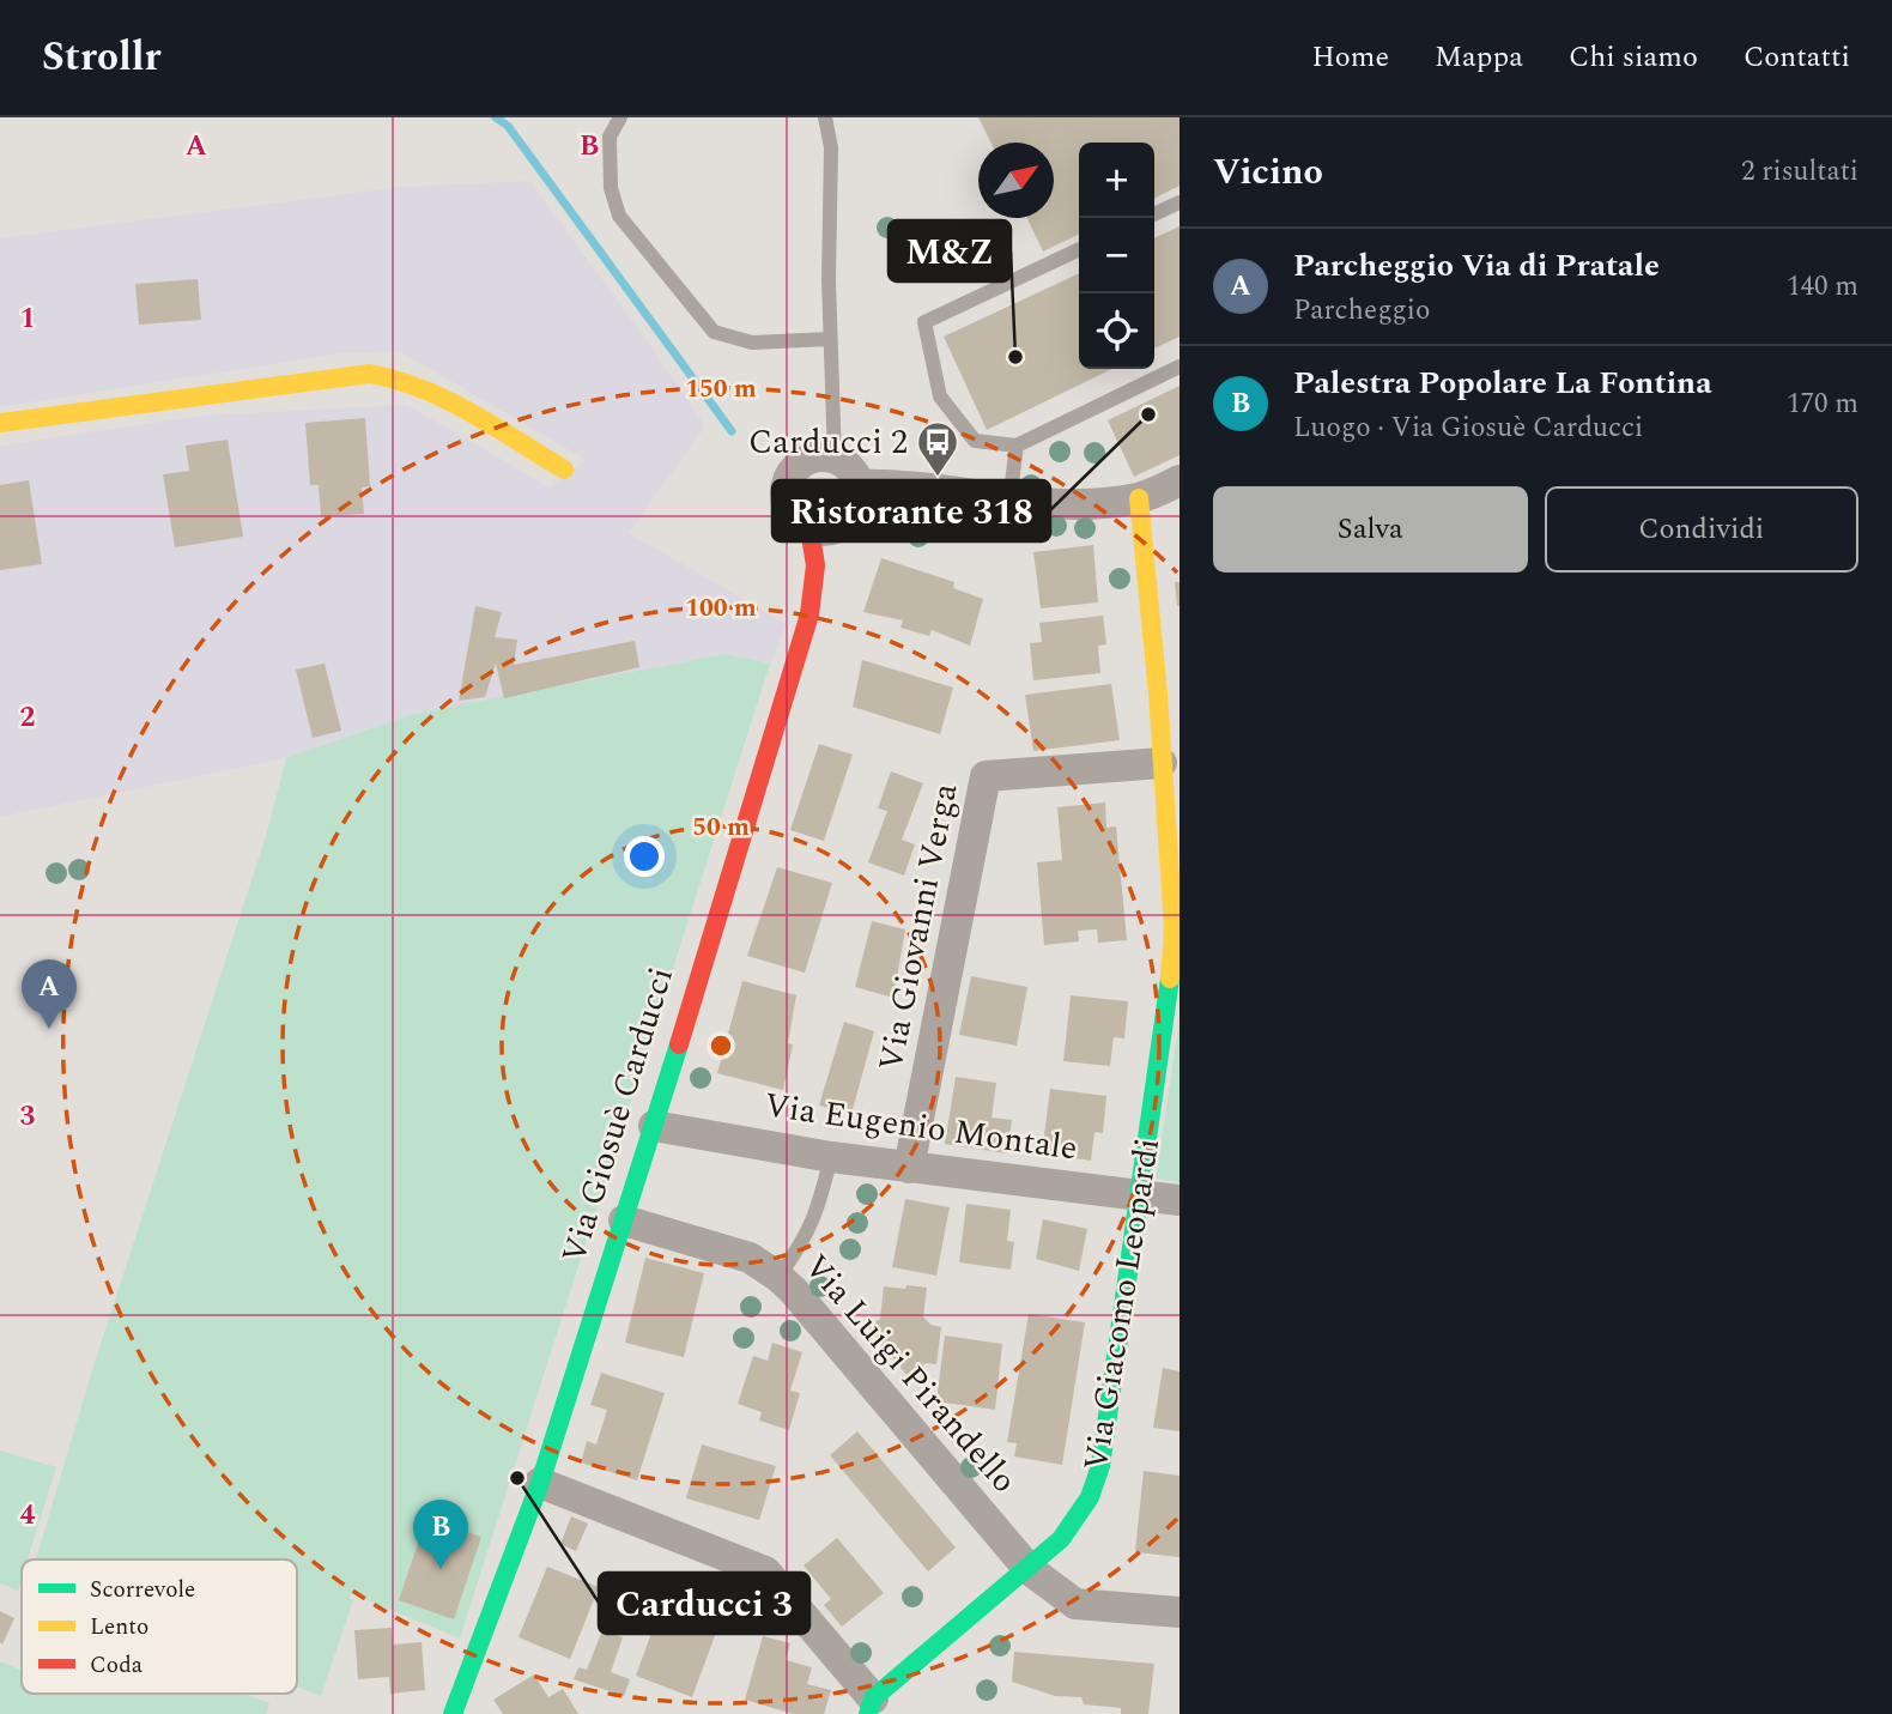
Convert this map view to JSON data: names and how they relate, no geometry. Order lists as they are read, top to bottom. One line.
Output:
{"streets":{"street":["Via Giovanni Verga","Via Giosuè Carducci","Via Eugenio Montale","Via Giacomo Leopardi","Via Luigi Pirandello"]},"crossings":[["Via Giovanni Verga","Via Eugenio Montale"],["Via Giovanni Verga","Via Giacomo Leopardi"],["Via Giosuè Carducci","Via Eugenio Montale"],["Via Giosuè Carducci","Via Luigi Pirandello"],["Via Eugenio Montale","Via Giacomo Leopardi"],["Via Giacomo Leopardi","Via Luigi Pirandello"]],"places":{"other":["M&Z","Ristorante 318","Carducci 3"],"bus stop":["Carducci 2"]},"legend":["Scorrevole","Lento","Coda"],"north":"top right","page":{"header":"Strollr","nav":["Home","Mappa","Chi siamo","Contatti"],"heading":["Vicino","2 risultati"],"map_buttons":["+","−"],"list":[{"mark":"A","name":"Parcheggio Via di Pratale","note":"Parcheggio","value":"140 m"},{"mark":"B","name":"Palestra Popolare La Fontina","note":"Luogo · Via Giosuè Carducci","value":"170 m"}],"buttons":["Salva","Condividi"],"pins":["A","B"]},"grid":{"columns":["A","B"],"rows":["1","2","3","4"]},"rings":["150 m","100 m","50 m"]}
